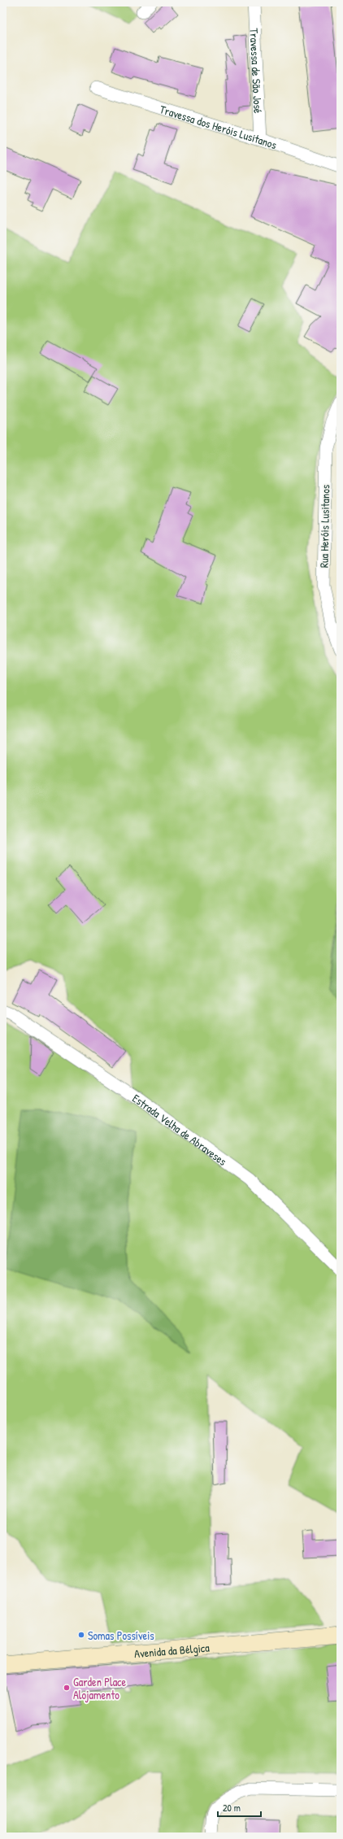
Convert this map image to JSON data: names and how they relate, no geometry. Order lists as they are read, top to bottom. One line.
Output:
{"streets":{"main road":["Avenida da Bélgica"],"street":["Travessa de São José","Travessa dos Heróis Lusitanos","Rua Heróis Lusitanos","Estrada Velha de Abraveses"]},"crossings":[["Travessa de São José","Travessa dos Heróis Lusitanos"]],"places":["Somas Possíveis","Garden Place Alojamento"],"scale_bar":"20 m"}
